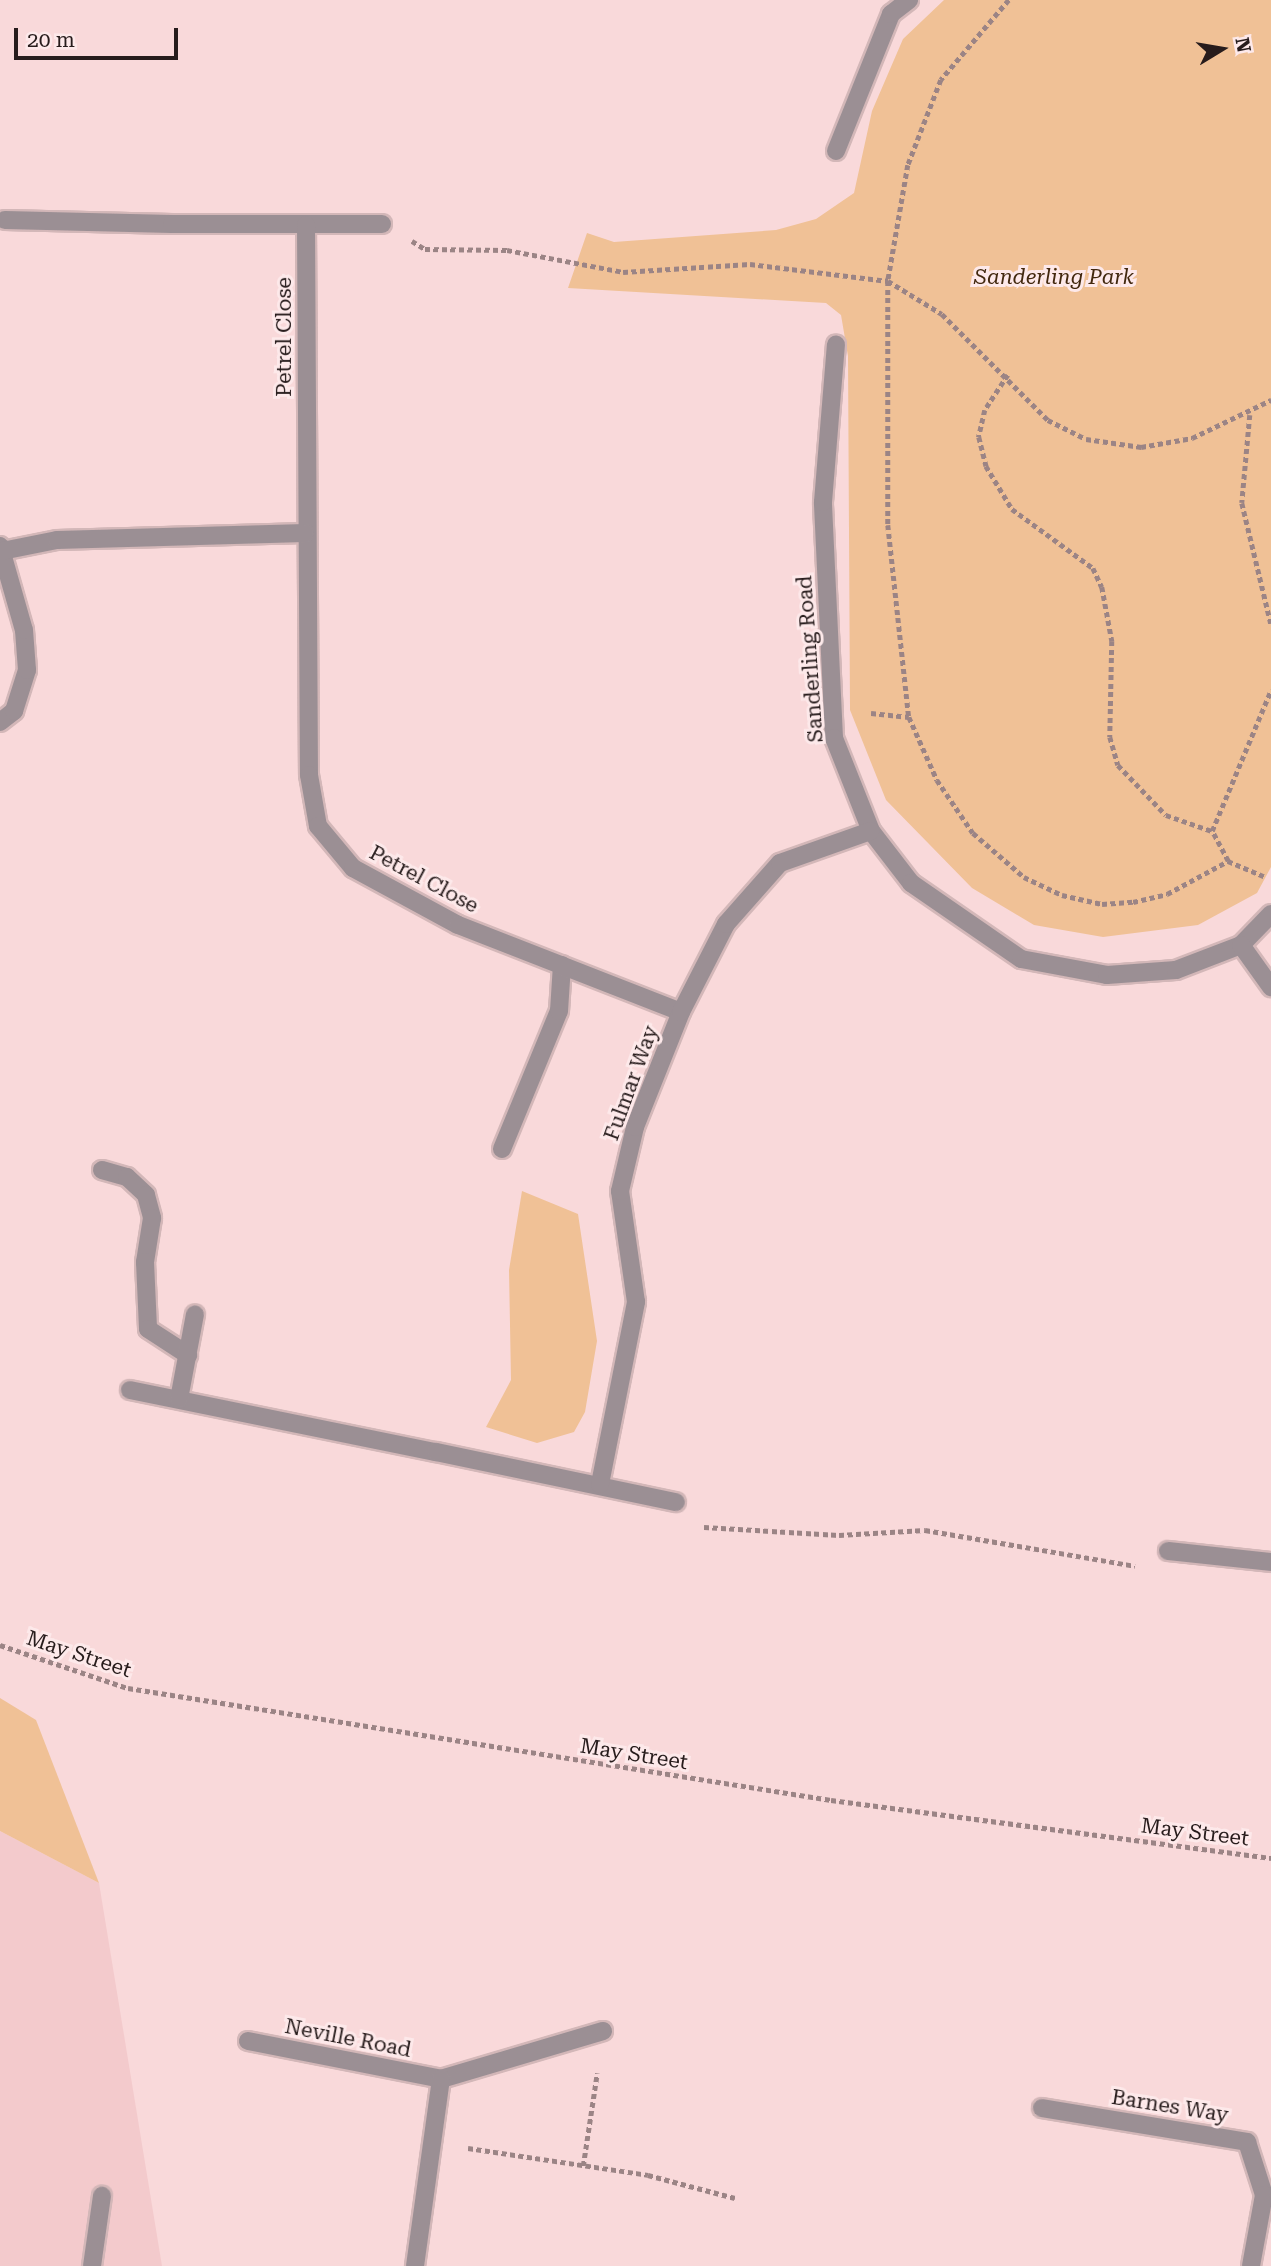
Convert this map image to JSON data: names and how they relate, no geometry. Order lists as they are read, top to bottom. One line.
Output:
{"streets":{"street":["Petrel Close","Sanderling Road","Fulmar Way","Neville Road","Barnes Way"],"path":["May Street"]},"crossings":[["Petrel Close","Fulmar Way"],["Sanderling Road","Fulmar Way"]],"parks":["Sanderling Park"],"scale_bar":"20 m","north":"right"}
